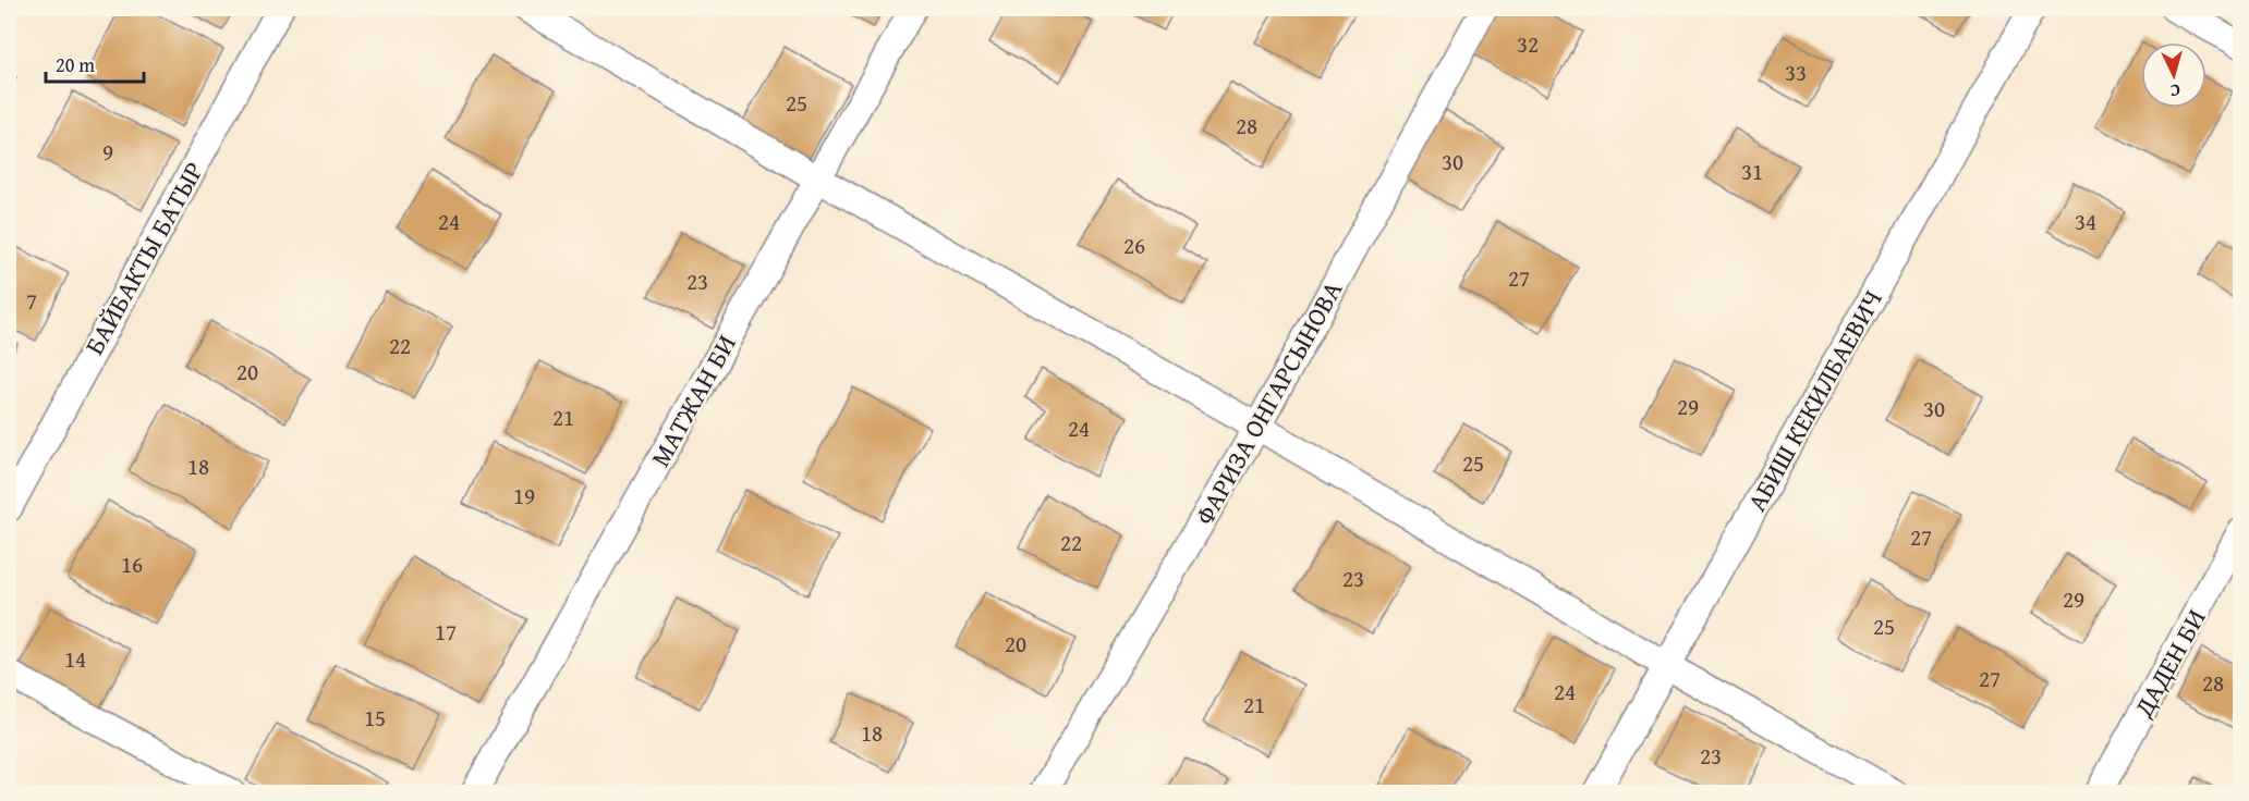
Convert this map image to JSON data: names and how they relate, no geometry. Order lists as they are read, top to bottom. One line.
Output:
{"streets":{"street":["БАЙБАКТЫ БАТЫР","МАТЖАН БИ","АБИШ КЕКИЛБАЕВИЧ","ФАРИЗА ОНГАРСЫНОВА","ДАДЕН БИ"]},"house_numbers":["32","33","25","28","9","30","31","24","34","26","27","23","7","22","20","29","30","21","24","25","18","19","27","22","16","23","29","25","17","20","14","27","28","24","21","15","18","23"],"scale_bar":"20 m","north":"bottom"}
